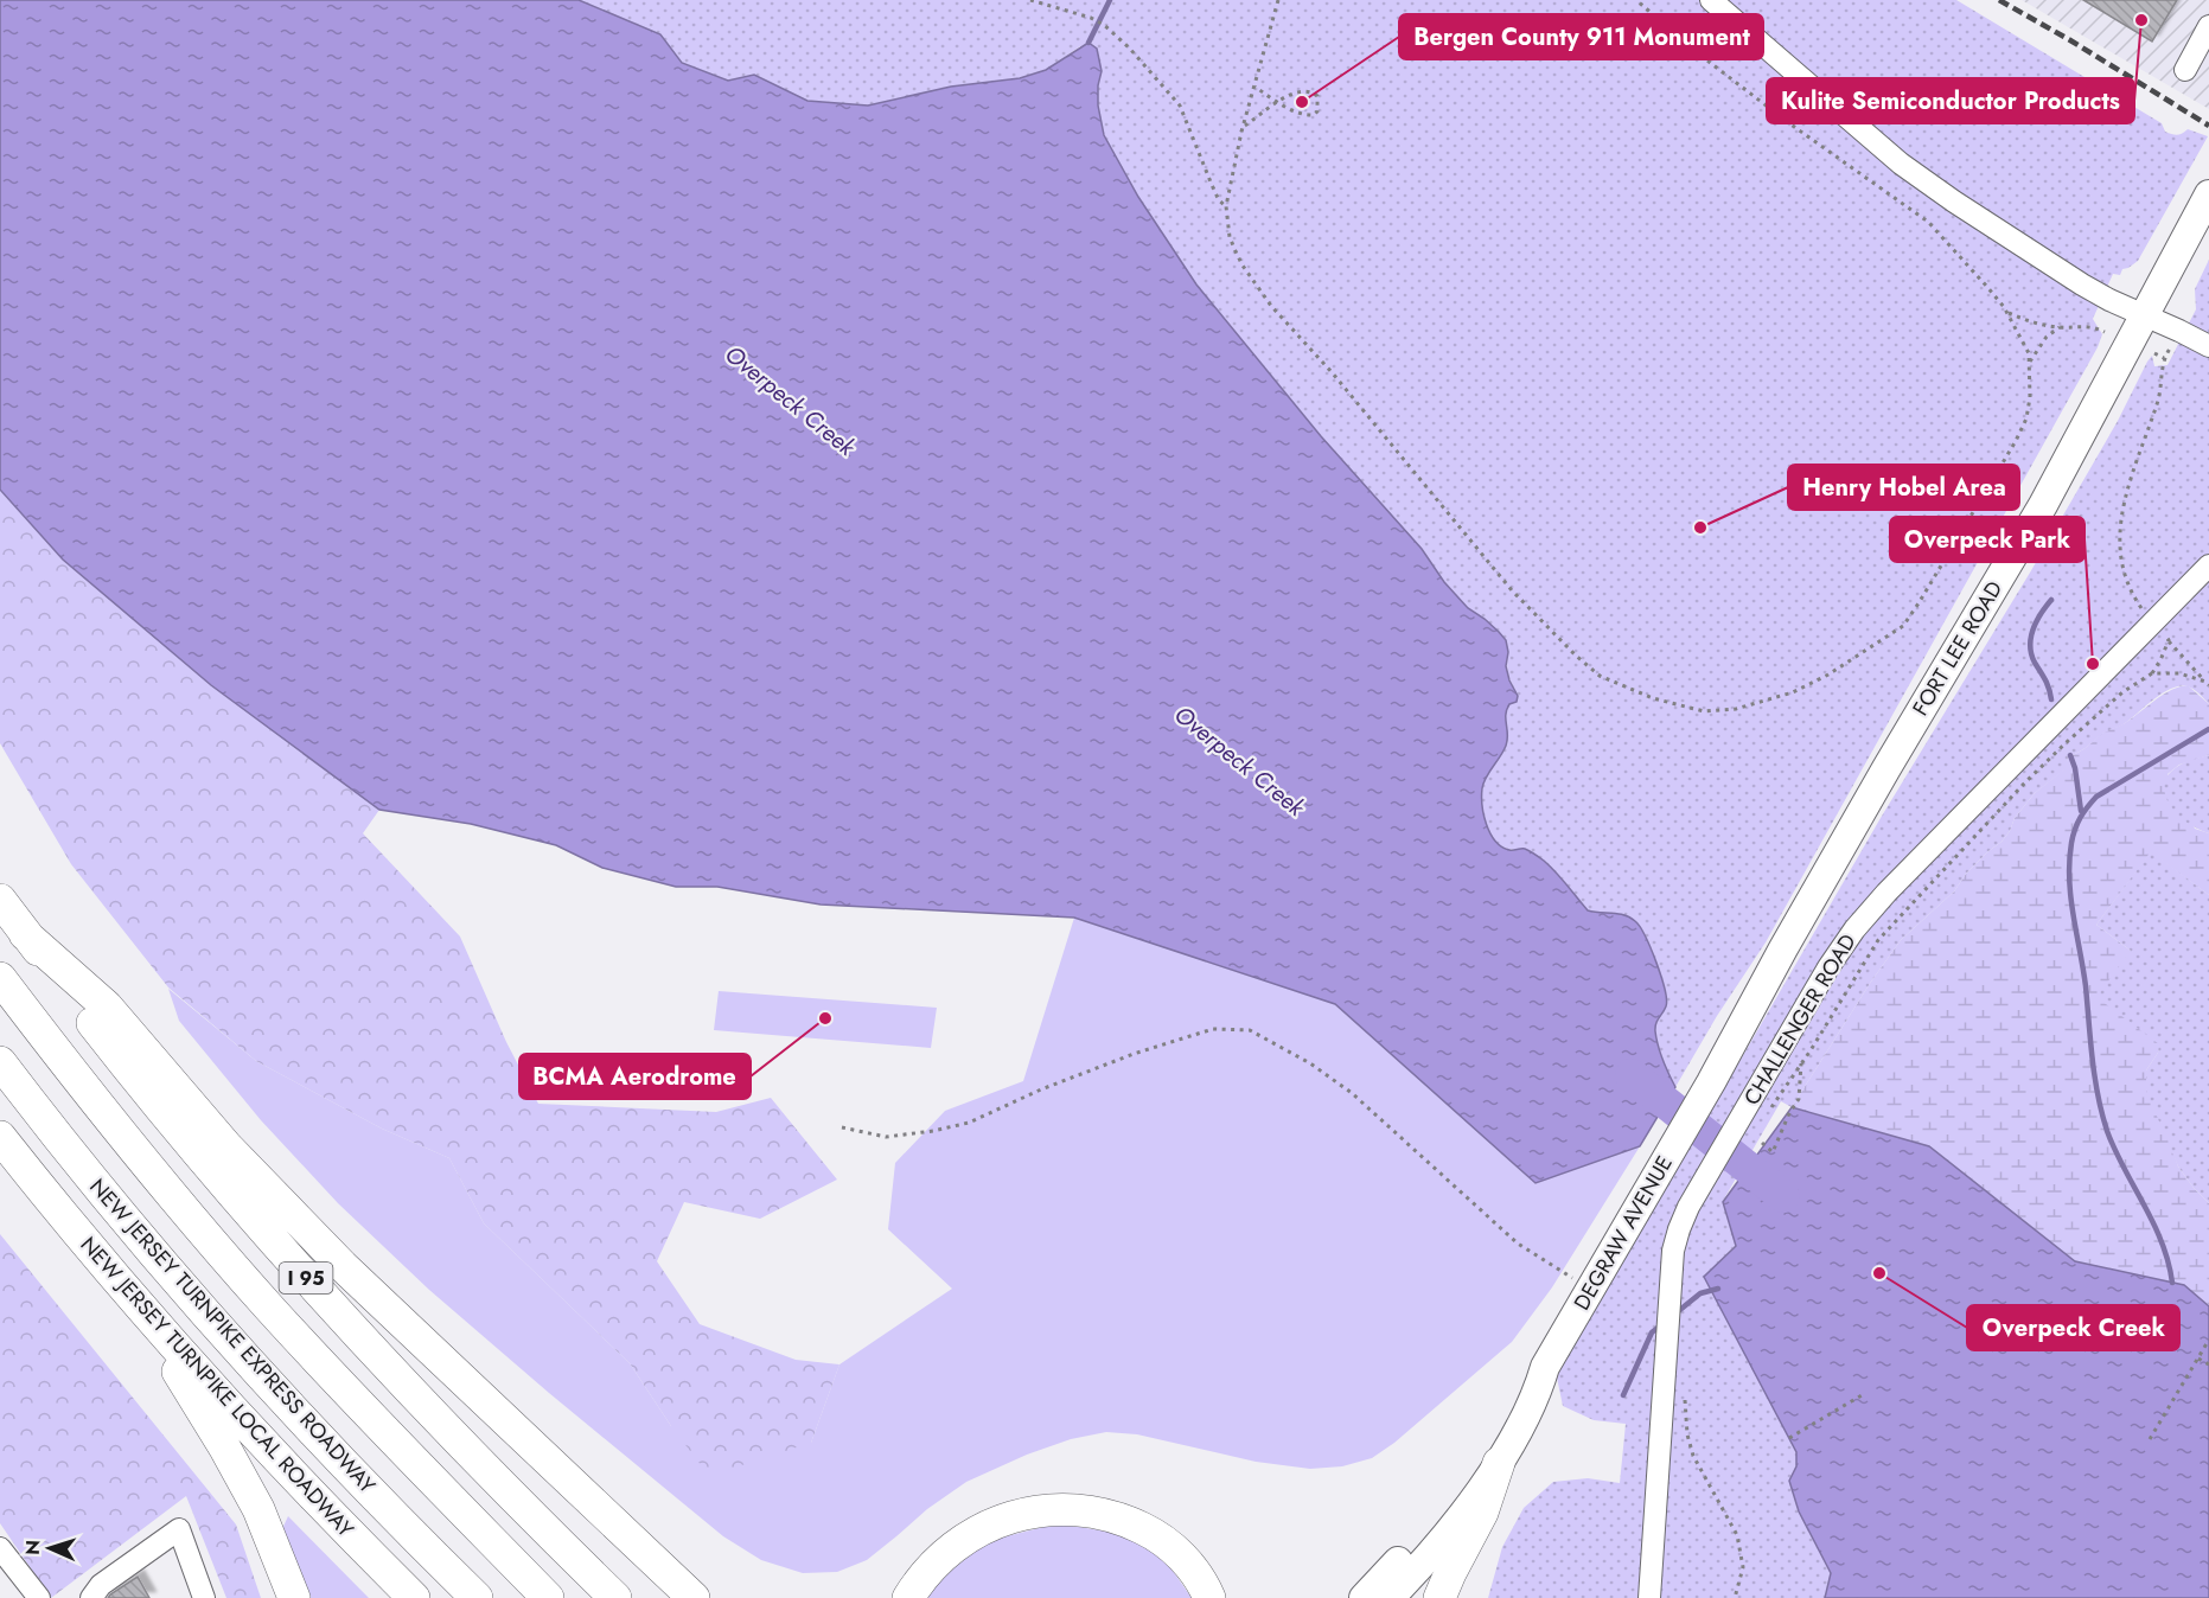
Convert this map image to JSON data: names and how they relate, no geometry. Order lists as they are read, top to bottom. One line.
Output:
{"streets":{"highway":["I 95","NEW JERSEY TURNPIKE EXPRESS ROADWAY","NEW JERSEY TURNPIKE LOCAL ROADWAY"],"main road":["FORT LEE ROAD","DEGRAW AVENUE"],"street":["CHALLENGER ROAD"]},"crossings":[["FORT LEE ROAD","DEGRAW AVENUE"]],"water":["Overpeck Creek"],"places":["Kulite Semiconductor Products","Bergen County 911 Monument","Henry Hobel Area","Overpeck Park","BCMA Aerodrome","Overpeck Creek"],"north":"left"}
